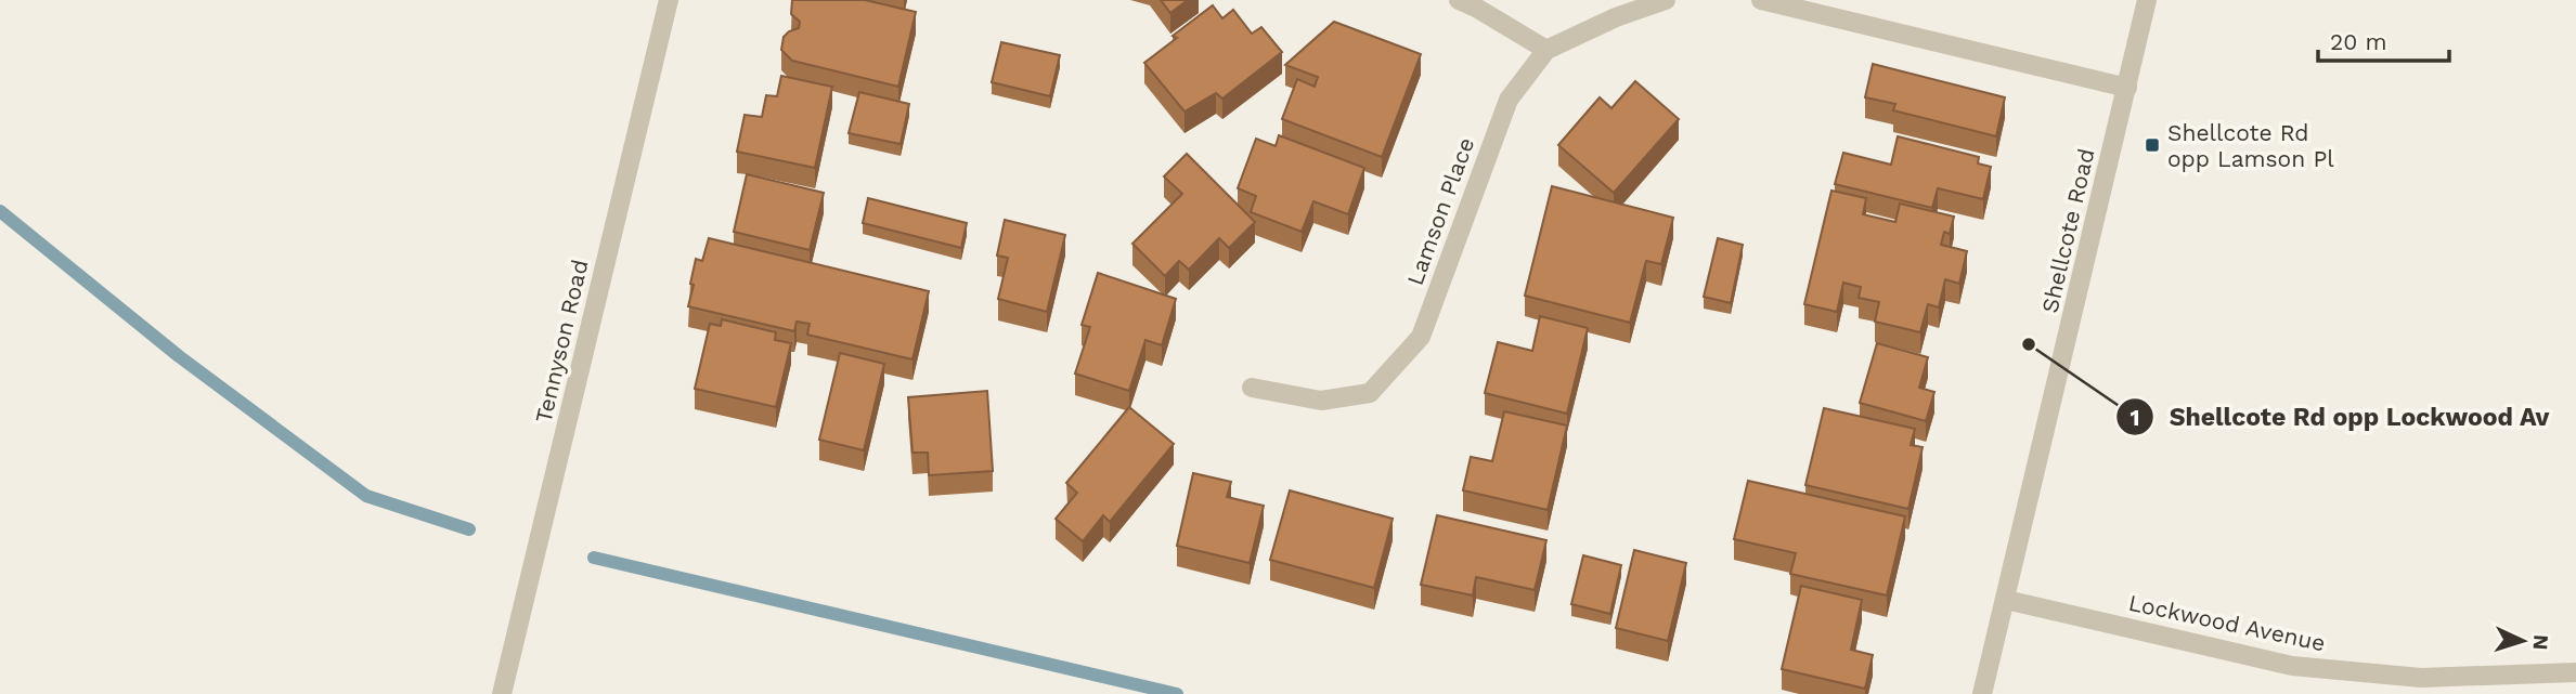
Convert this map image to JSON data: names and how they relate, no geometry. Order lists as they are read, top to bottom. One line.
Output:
{"streets":{"street":["Lamson Place","Shellcote Road","Tennyson Road","Lockwood Avenue"]},"crossings":[["Shellcote Road","Lockwood Avenue"]],"places":{"transit":["Shellcote Rd opp Lamson Pl"],"other":["Shellcote Rd opp Lockwood Av"]},"scale_bar":"20 m","north":"right"}
